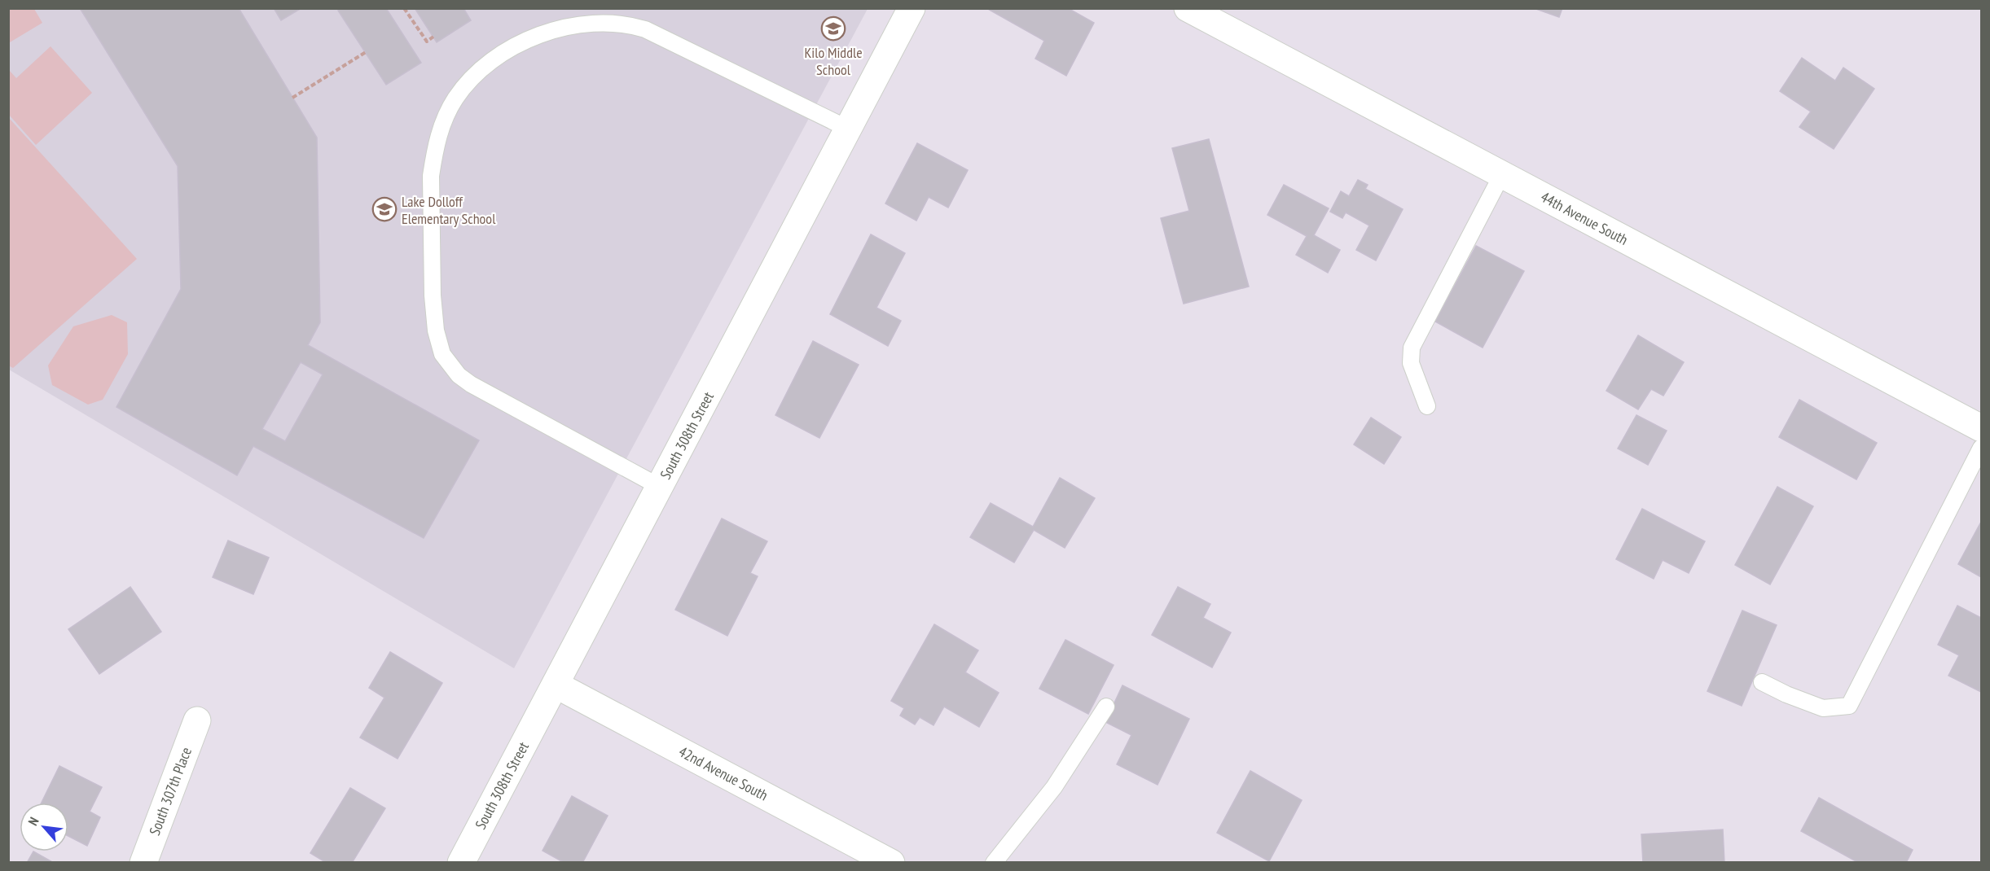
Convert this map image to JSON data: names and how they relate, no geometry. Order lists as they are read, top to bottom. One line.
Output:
{"streets":{"street":["44th Avenue South","South 308th Street","42nd Avenue South","South 307th Place"]},"crossings":[["South 308th Street","42nd Avenue South"]],"places":{"school or university":["Kilo Middle School","Lake Dolloff Elementary School"]},"north":"top left"}
